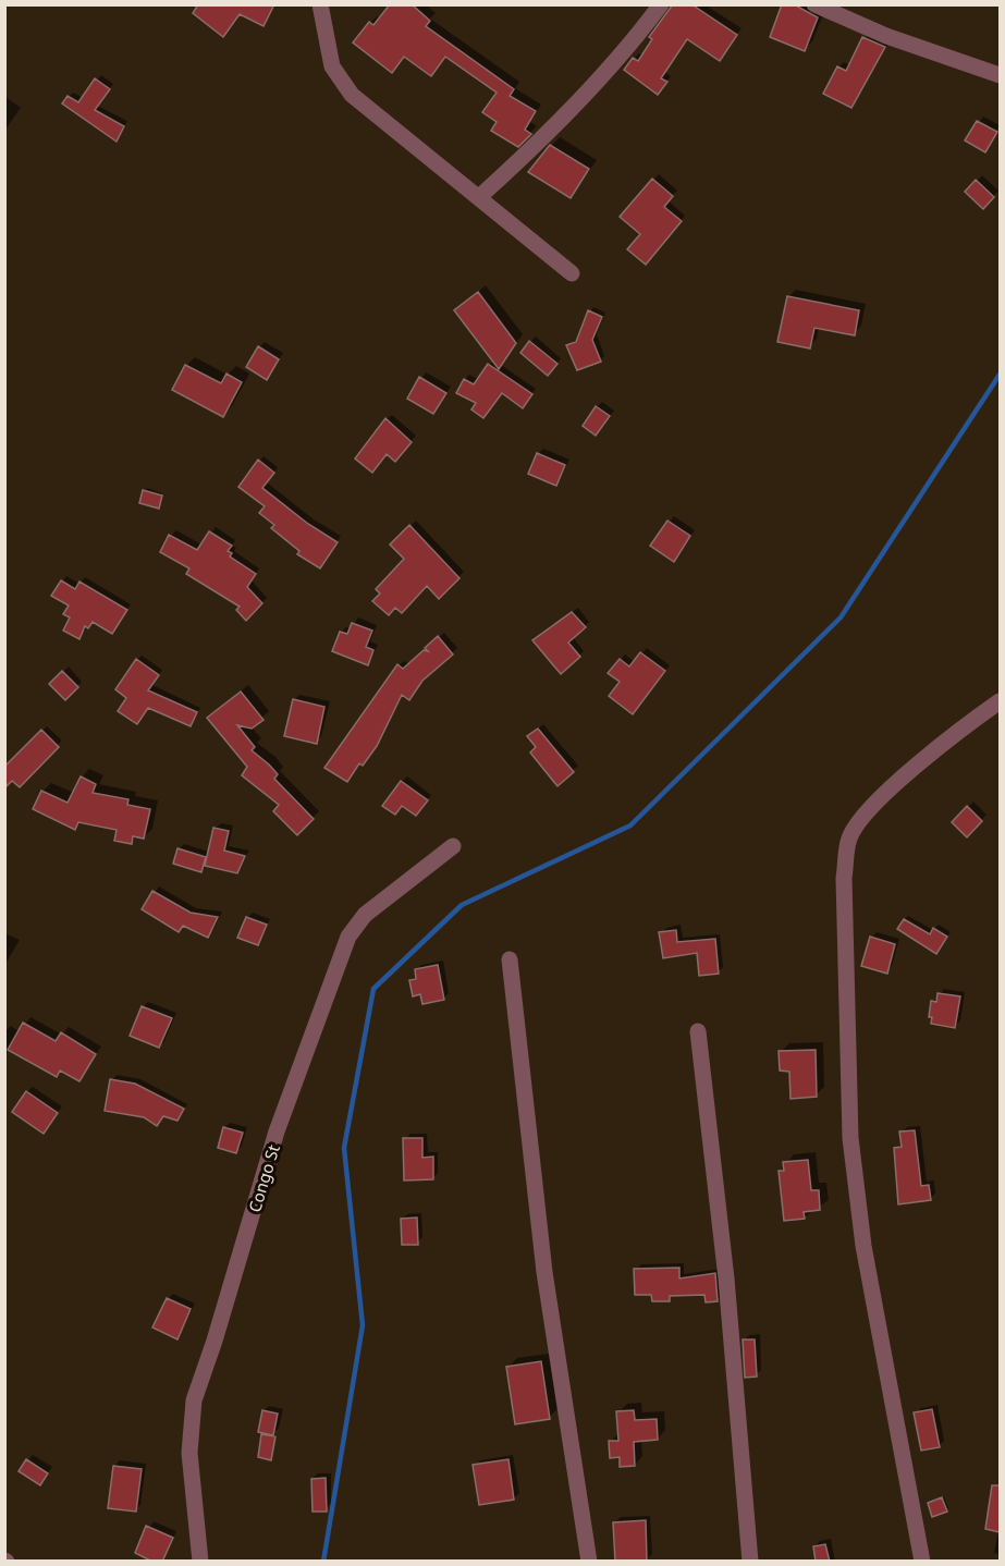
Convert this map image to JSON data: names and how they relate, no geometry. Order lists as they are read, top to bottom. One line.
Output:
{"streets":{"street":["Congo St"]}}
